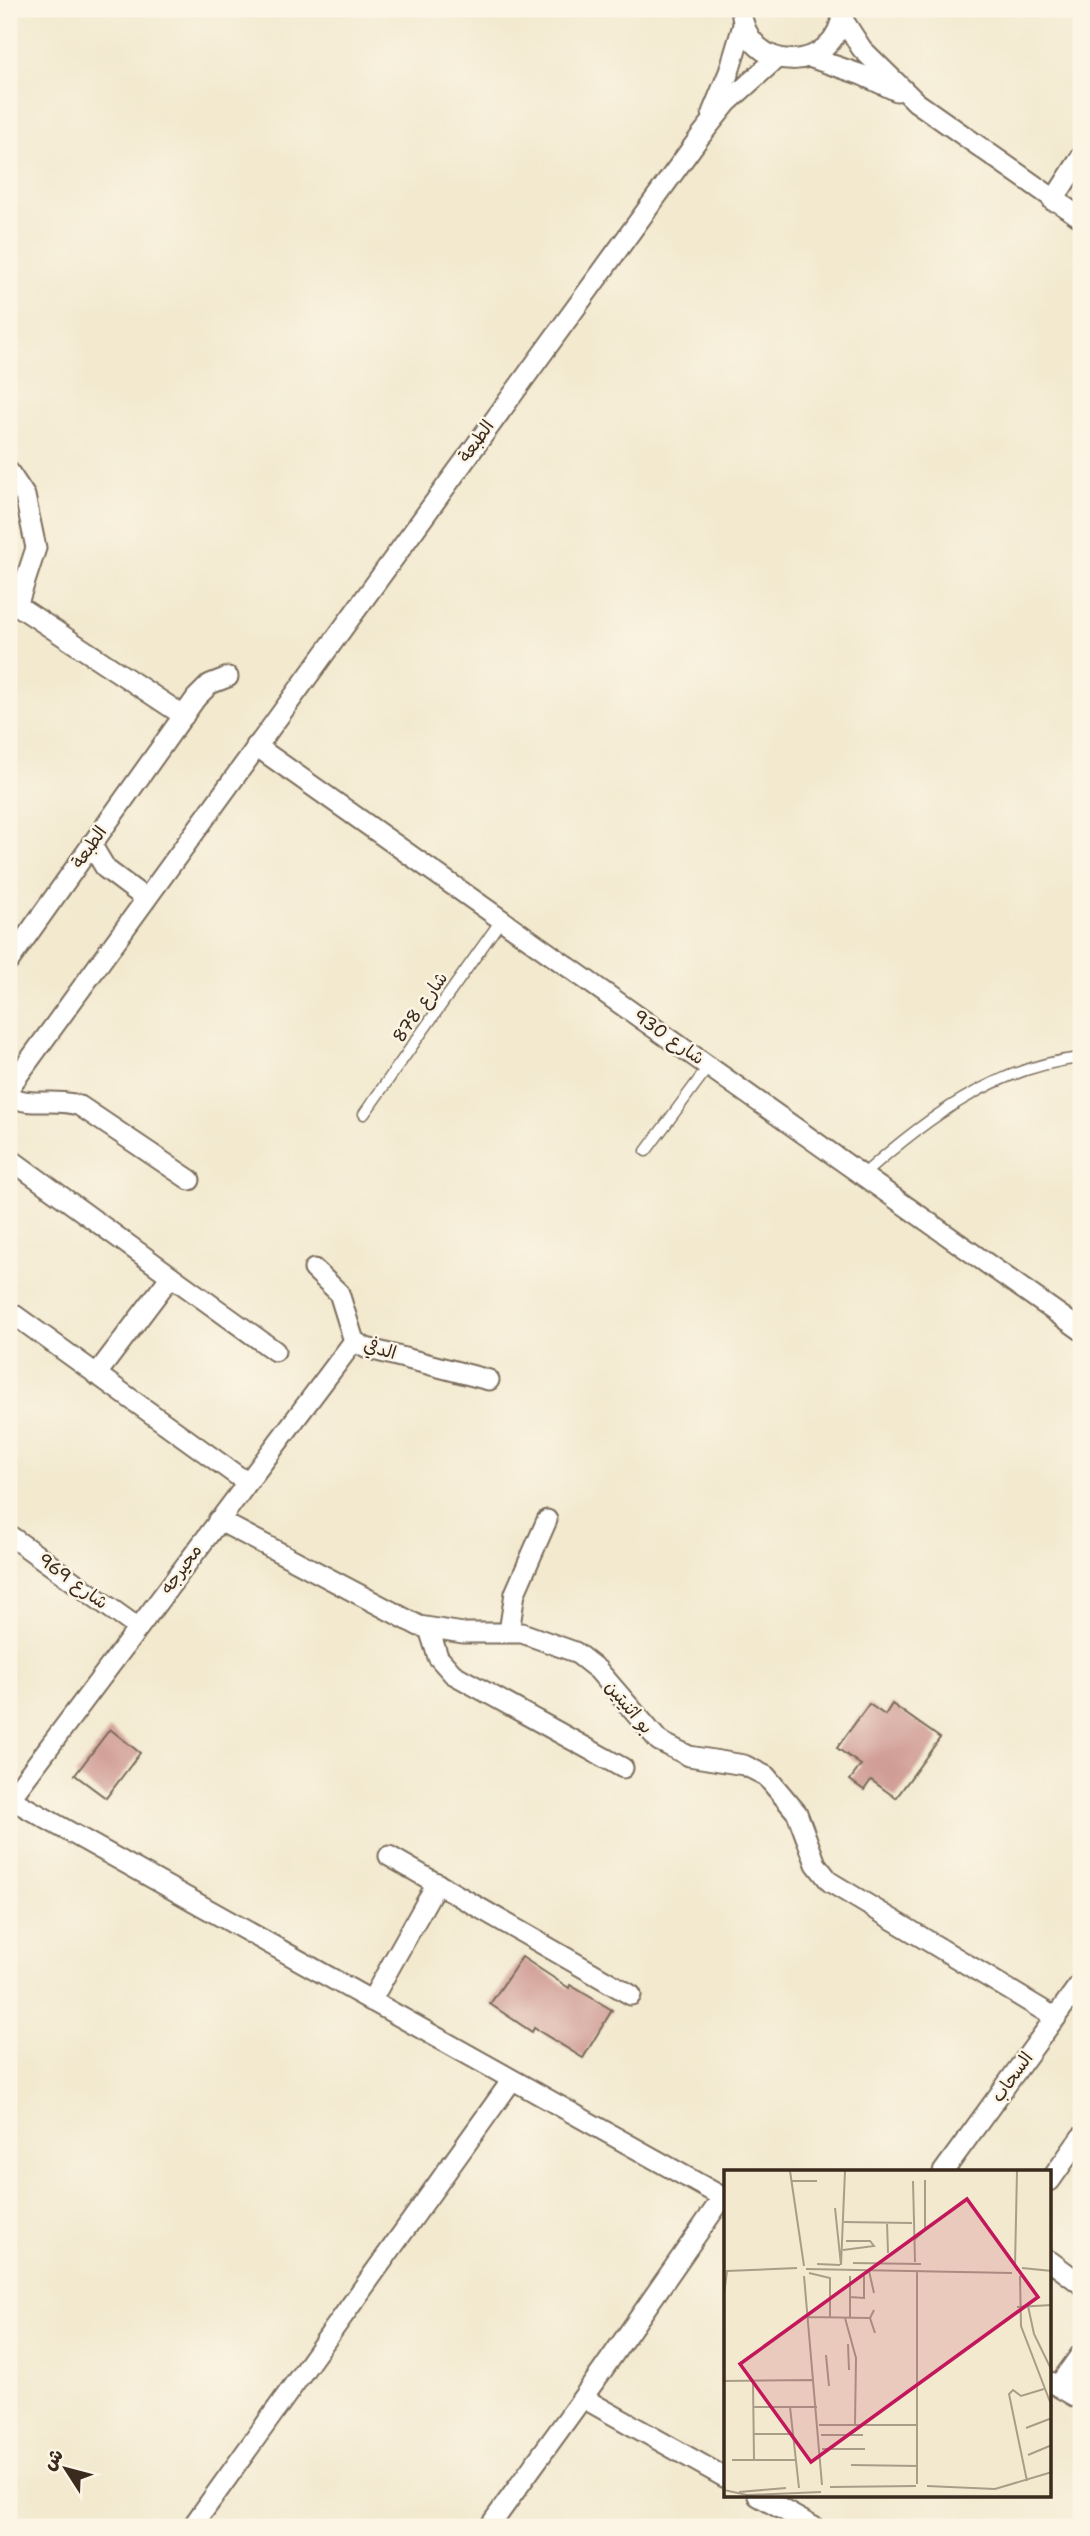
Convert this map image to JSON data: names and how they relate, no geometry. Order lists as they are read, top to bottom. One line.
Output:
{"streets":{"street":["الطبعة","شارع 930","الدفي","محيرجه","شارع 969","بو اثنيتين","السحاب"],"lane":["شارع 878"]},"crossings":[["الطبعة","شارع 930"],["شارع 878","شارع 930"],["الدفي","محيرجه"],["محيرجه","شارع 969"],["محيرجه","بو اثنيتين"],["بو اثنيتين","السحاب"]],"north":"top left"}
